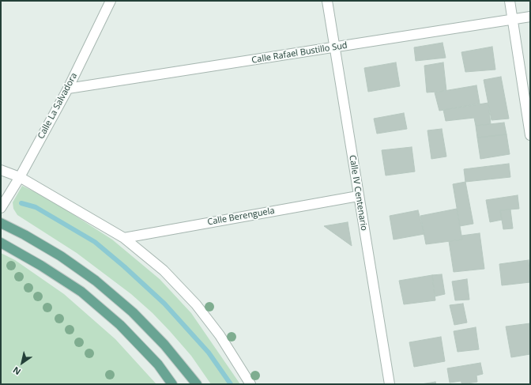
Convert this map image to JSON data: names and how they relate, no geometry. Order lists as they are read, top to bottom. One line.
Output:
{"streets":{"street":["Calle Rafael Bustillo Sud","Calle La Salvadora","Calle IV Centenario","Calle Berenguela"]},"crossings":[["Calle Rafael Bustillo Sud","Calle La Salvadora"],["Calle Rafael Bustillo Sud","Calle IV Centenario"],["Calle IV Centenario","Calle Berenguela"]],"north":"bottom left"}
